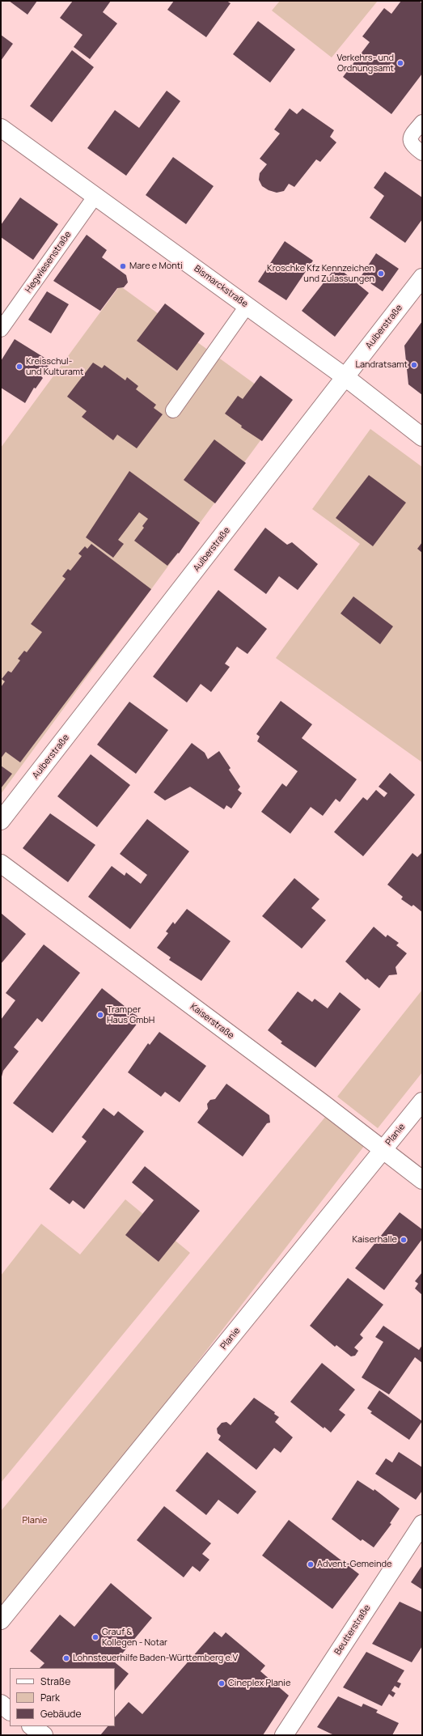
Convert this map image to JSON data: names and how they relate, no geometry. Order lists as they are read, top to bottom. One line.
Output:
{"streets":{"street":["Bismarckstraße","Aulberstraße","Kaiserstraße","Planie","Beutterstraße"],"lane":["Hegwiesenstraße"]},"crossings":[["Hegwiesenstraße","Bismarckstraße"],["Bismarckstraße","Aulberstraße"],["Kaiserstraße","Planie"]],"parks":["Planie"],"places":["Verkehrs- und Ordnungsamt","Mare e Monti","Kroschke Kfz Kennzeichen und Zulassungen","Landratsamt","Kreisschul- und Kulturamt","Tramper Haus GmbH","Kaiserhalle","Advent-Gemeinde","Grauf & Kollegen - Notar","Lohnsteuerhilfe Baden-Württemberg e.V","Cineplex Planie"],"legend":["Straße","Park","Gebäude"]}
